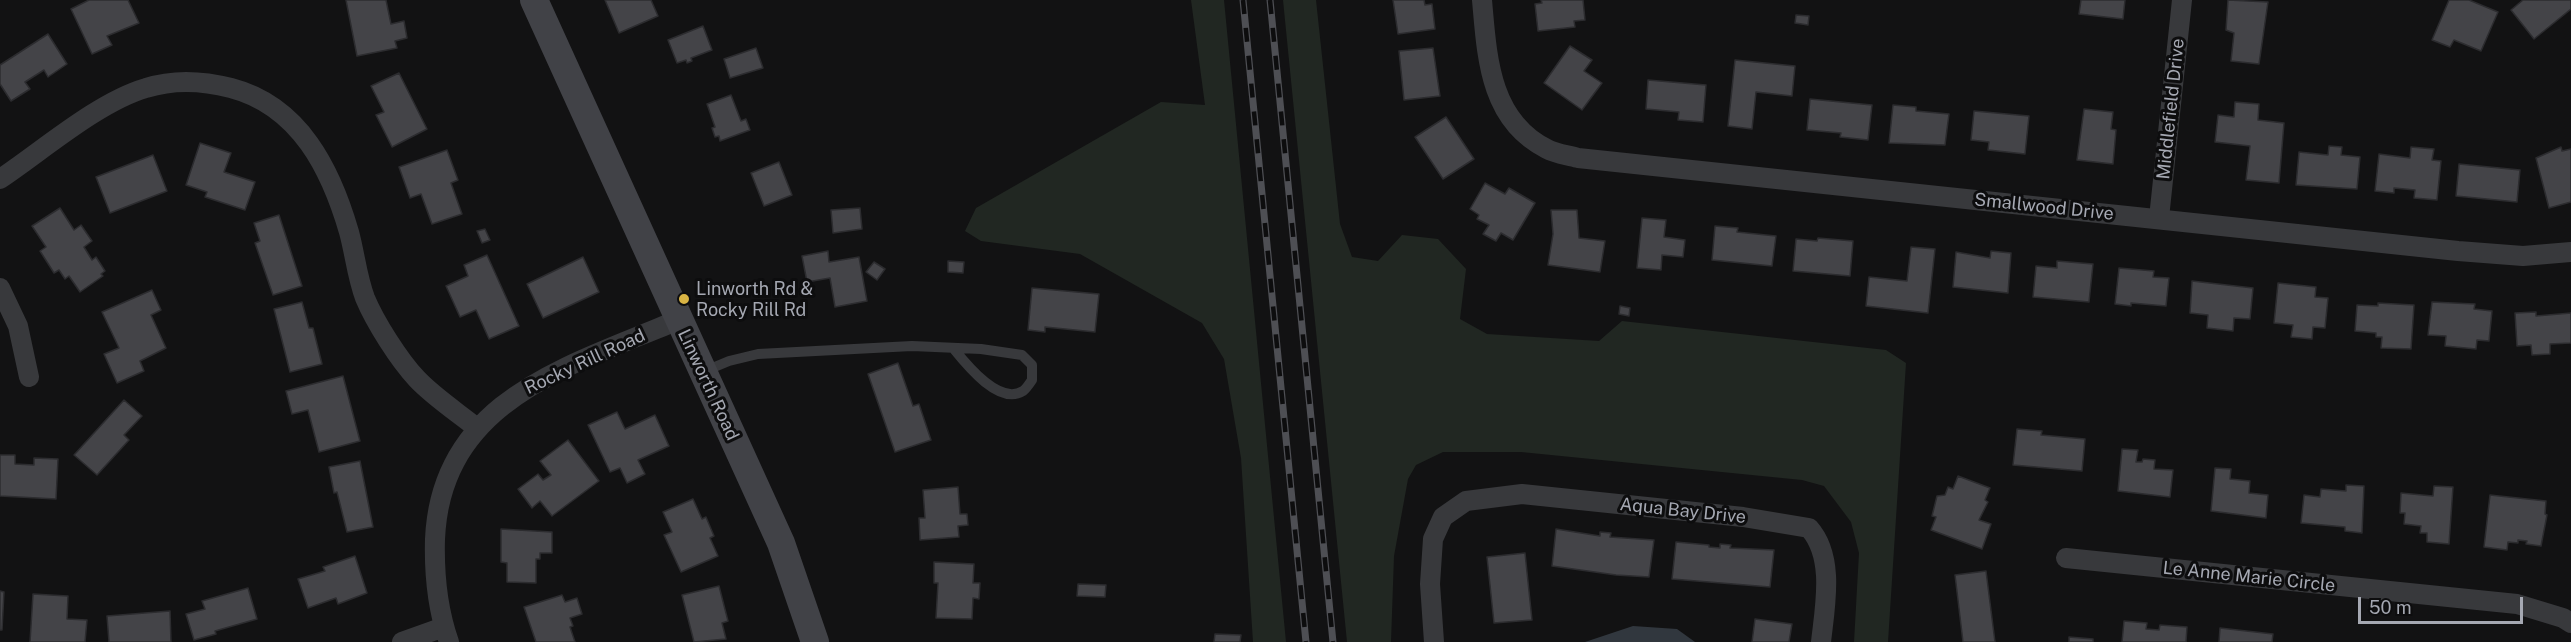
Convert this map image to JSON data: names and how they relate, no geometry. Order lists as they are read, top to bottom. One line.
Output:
{"streets":{"main road":["Linworth Road"],"street":["Middlefield Drive","Smallwood Drive","Rocky Rill Road","Aqua Bay Drive","Le Anne Marie Circle"]},"crossings":[["Middlefield Drive","Smallwood Drive"],["Rocky Rill Road","Linworth Road"]],"places":["Linworth Rd & Rocky Rill Rd"],"scale_bar":"50 m"}
